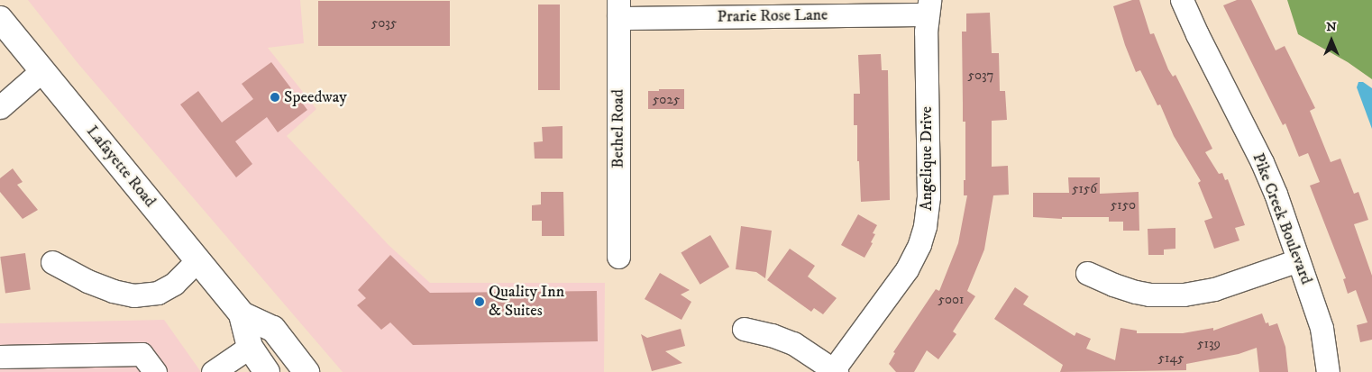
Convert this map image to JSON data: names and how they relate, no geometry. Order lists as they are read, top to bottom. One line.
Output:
{"streets":{"main road":["Lafayette Road"],"street":["Prarie Rose Lane","Bethel Road","Angelique Drive","Pike Creek Boulevard"]},"crossings":[["Prarie Rose Lane","Bethel Road"],["Prarie Rose Lane","Angelique Drive"]],"places":["Speedway","Quality Inn & Suites"],"house_numbers":["5035","5037","5025","5156","5150","5001","5139","5145"],"north":"top"}
